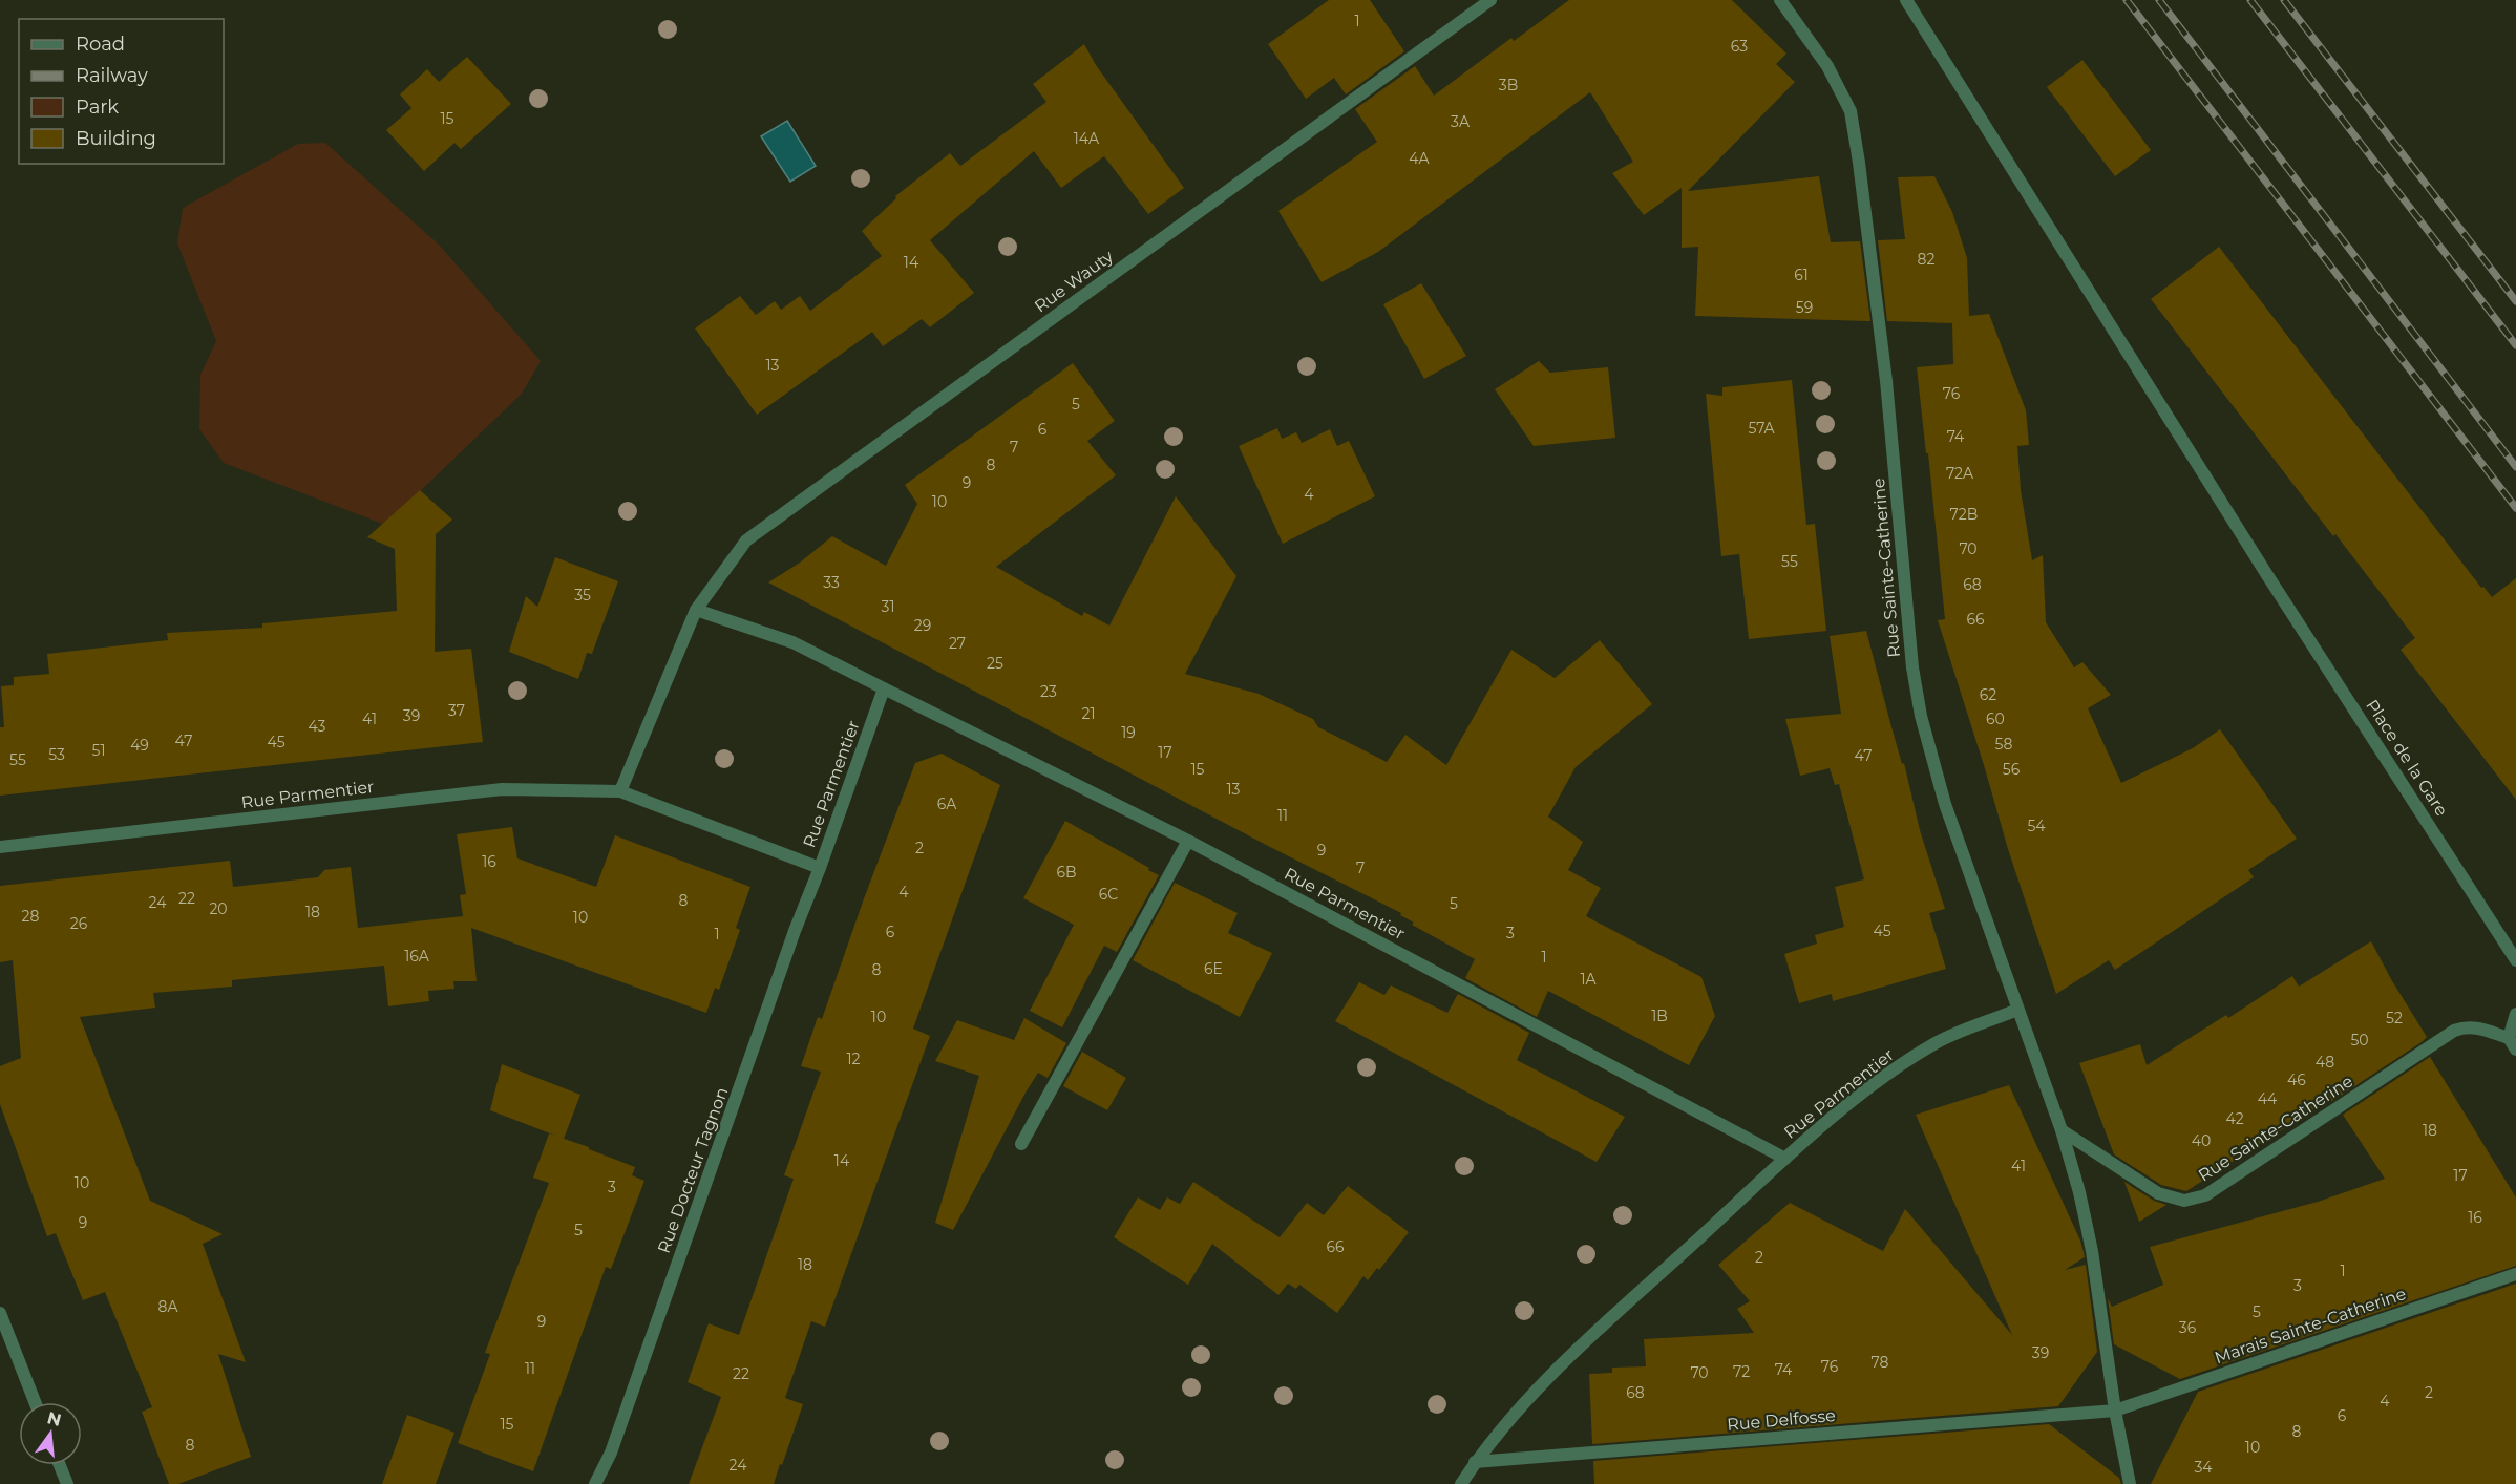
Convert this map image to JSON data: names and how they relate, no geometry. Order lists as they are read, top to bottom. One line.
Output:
{"streets":{"street":["Rue Wauty","Rue Sainte-Catherine","Place de la Gare","Rue Parmentier","Rue Docteur Tagnon","Marais Sainte-Catherine","Rue Delfosse"]},"crossings":[["Rue Wauty","Rue Parmentier"],["Rue Sainte-Catherine","Rue Parmentier"],["Rue Sainte-Catherine","Marais Sainte-Catherine"],["Rue Sainte-Catherine","Rue Delfosse"],["Rue Parmentier","Rue Docteur Tagnon"],["Rue Parmentier","Rue Delfosse"],["Marais Sainte-Catherine","Rue Delfosse"]],"house_numbers":["1","63","3B","15","3A","14A","4A","82","14","61","59","13","76","5","57A","6","74","7","8","72A","9","4","10","72B","70","55","33","68","35","31","66","29","27","25","23","62","37","21","39","41","60","43","19","47","45","58","49","51","17","53","47","55","15","56","13","6A","11","54","2","9","16","7","6B","4","6C","22","8","24","5","20","18","28","10","26","45","6","3","1","16A","1","6E","8","1A","1B","10","52","50","12","48","46","44","42","18","40","14","41","17","10","3","16","9","5","66","2","18","1","3","8A","5","9","36","39","78","76","11","74","72","70","22","68","2","4","6","15","8","8","10","24","34"],"legend":["Road","Railway","Park","Building"],"north":"top"}
